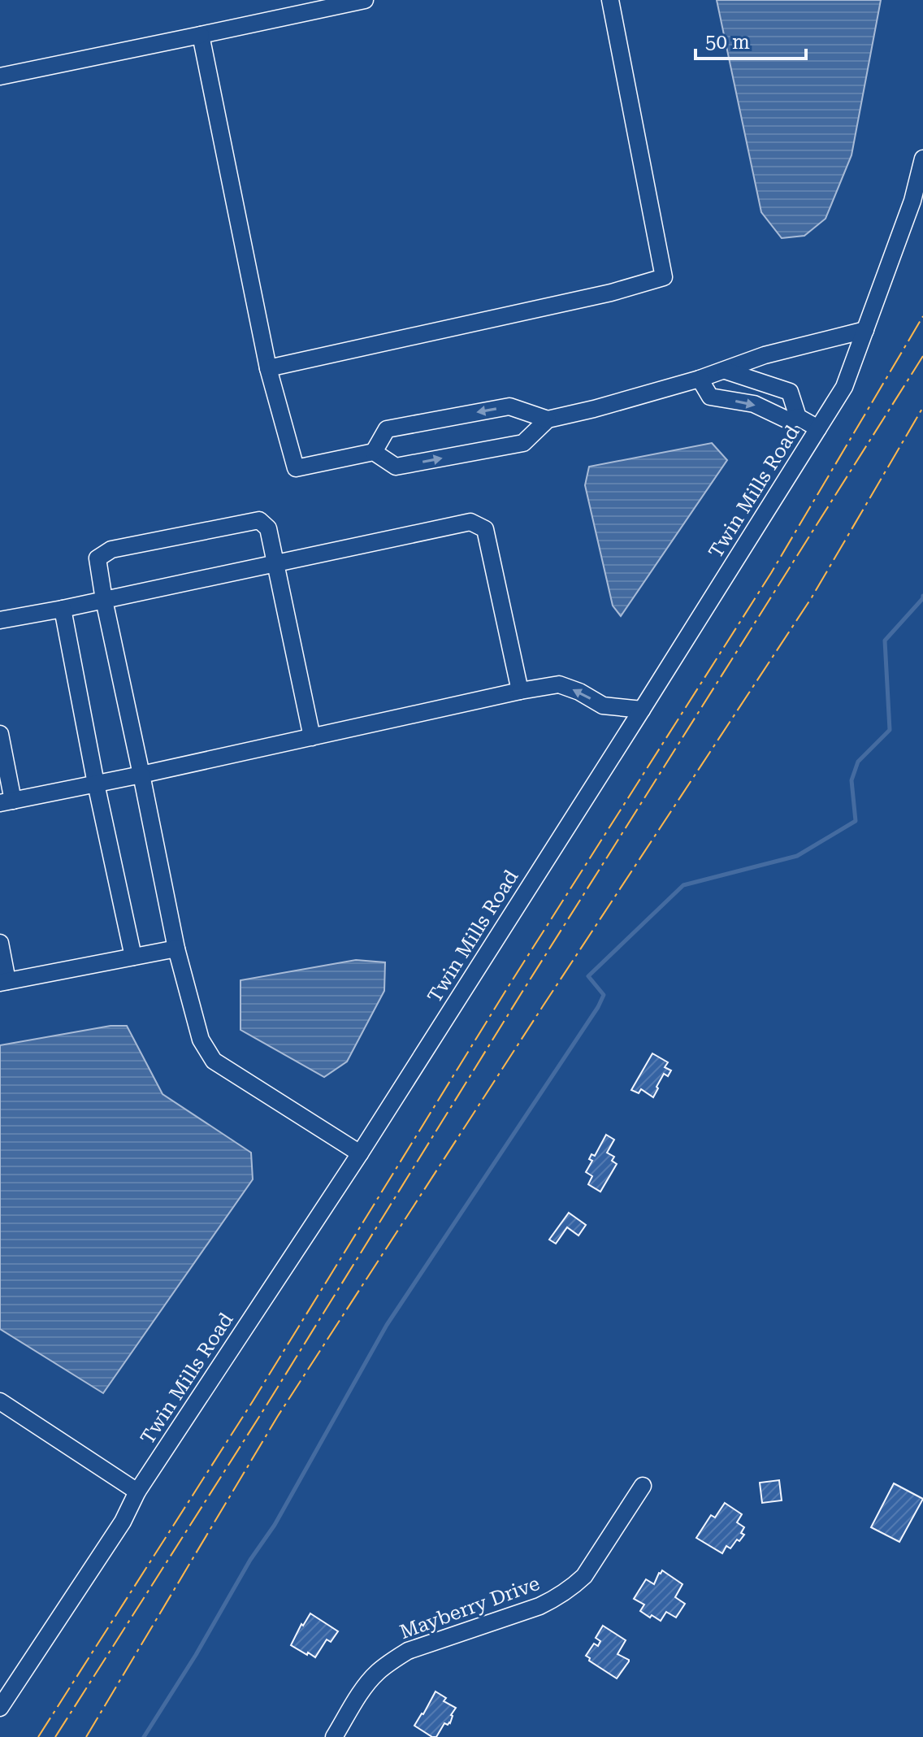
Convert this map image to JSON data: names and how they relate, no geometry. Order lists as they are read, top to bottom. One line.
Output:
{"streets":{"street":["Twin Mills Road","Mayberry Drive"]},"scale_bar":"50 m"}
